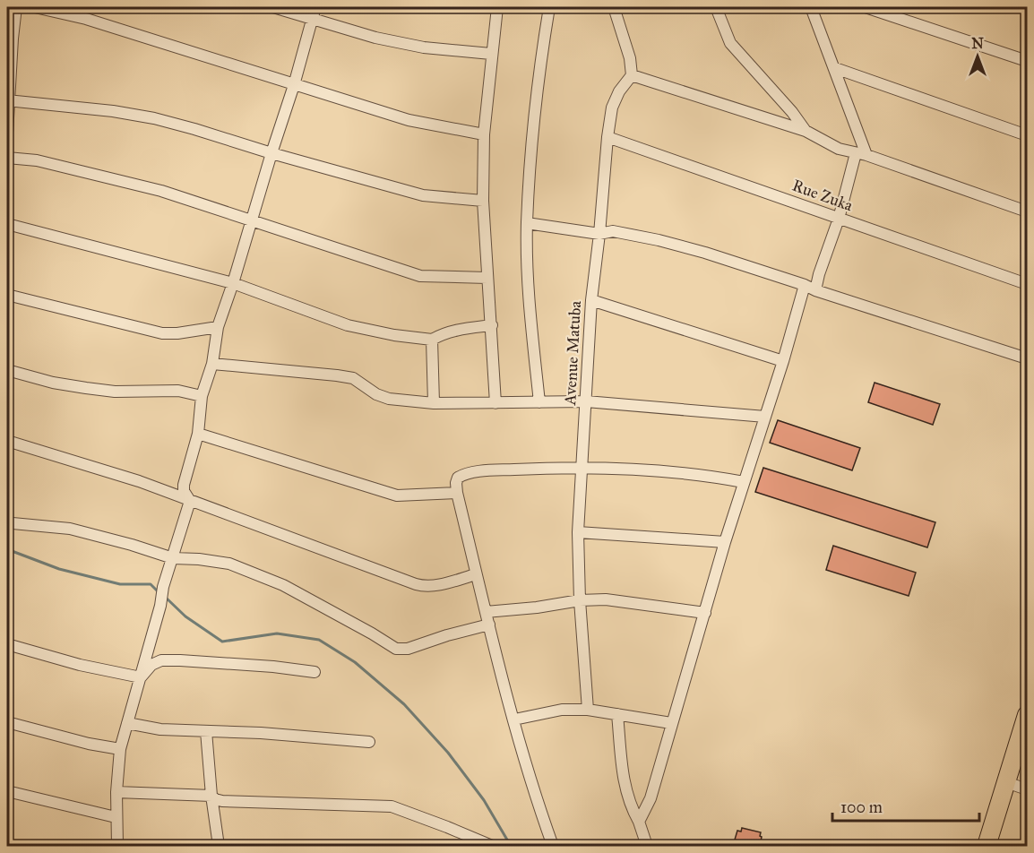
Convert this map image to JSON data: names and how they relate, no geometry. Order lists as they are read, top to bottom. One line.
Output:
{"streets":{"street":["Rue Zuka","Avenue Matuba"]},"crossings":[["Rue Zuka","Avenue Matuba"]],"scale_bar":"100 m","north":"top"}
